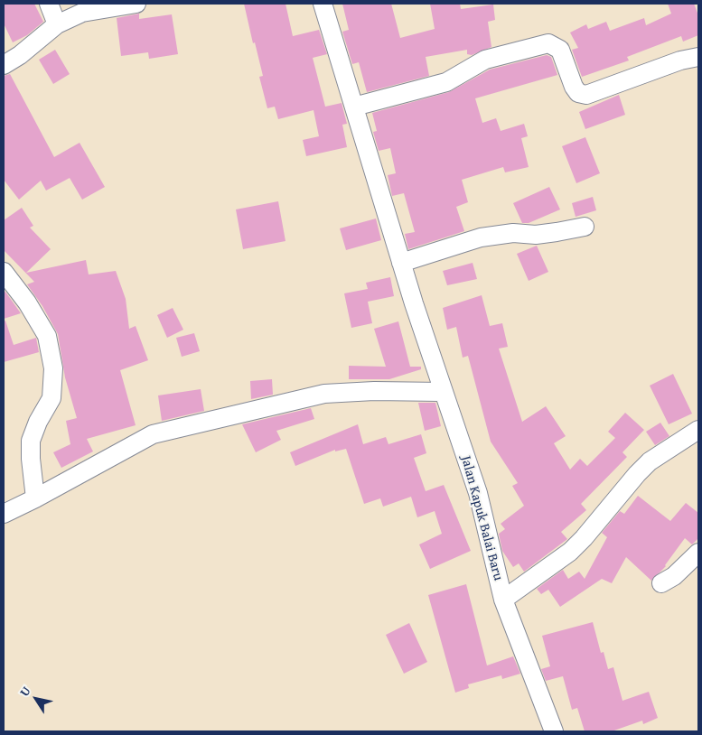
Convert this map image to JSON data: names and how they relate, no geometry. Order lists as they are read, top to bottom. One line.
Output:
{"streets":{"street":["Jalan Kapuk Balai Baru"]},"north":"top left"}
